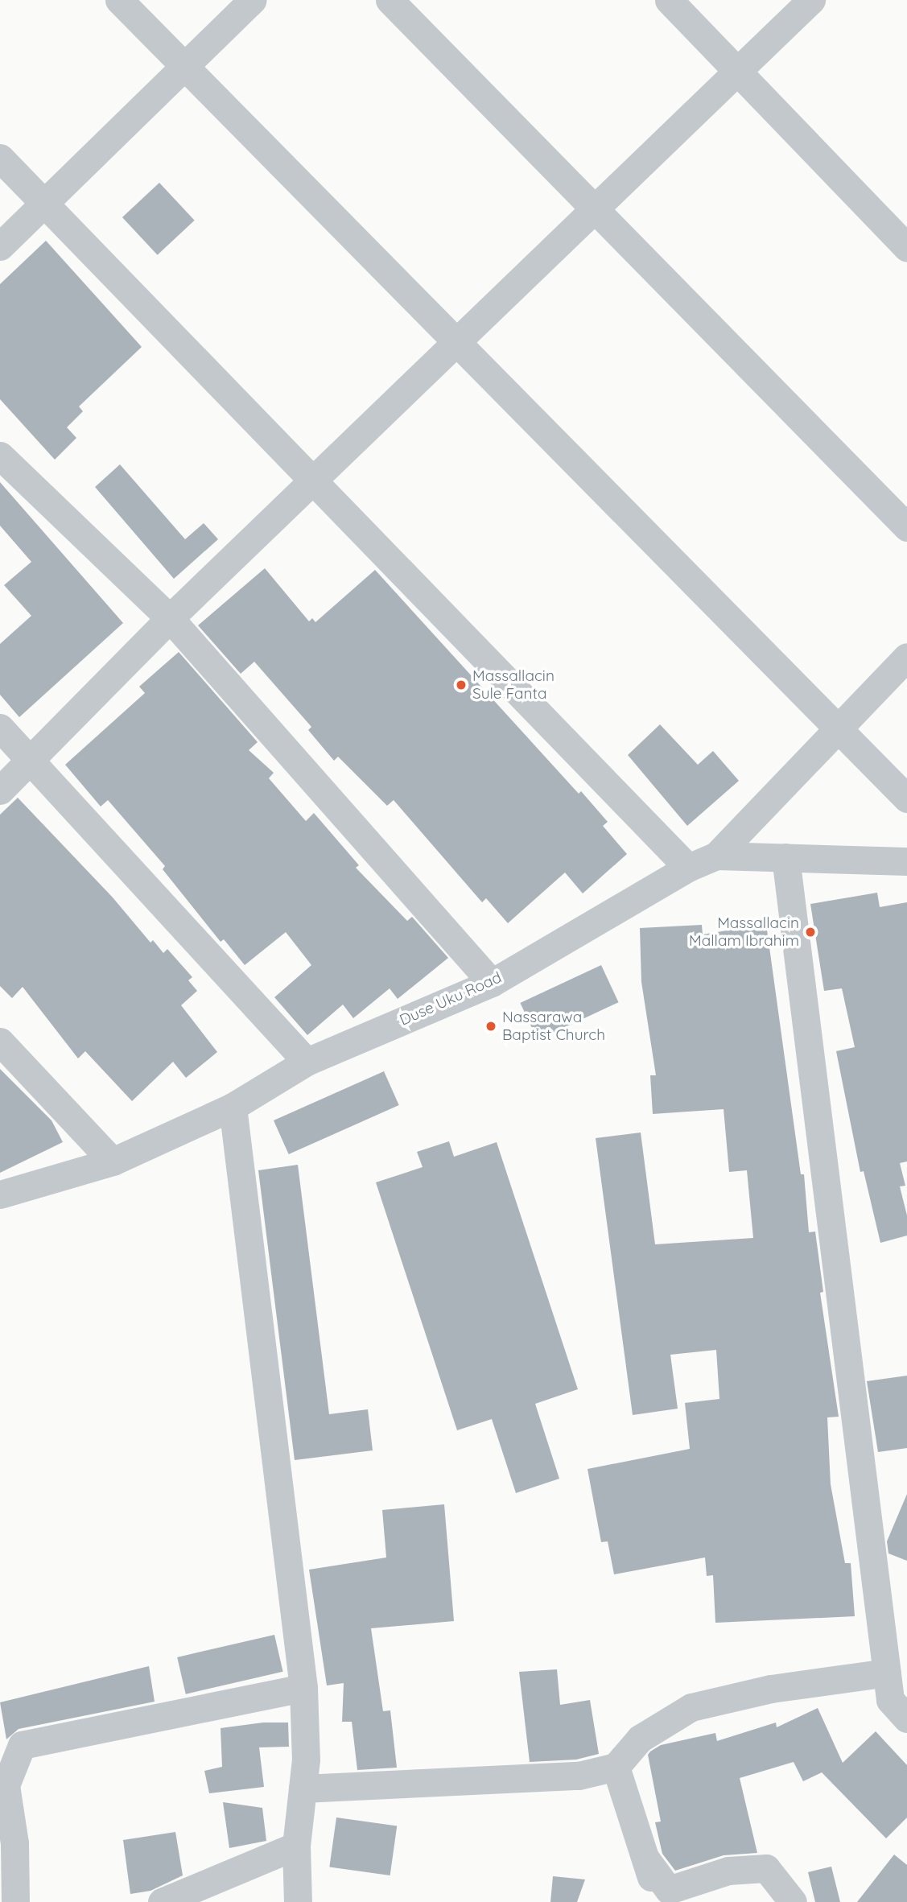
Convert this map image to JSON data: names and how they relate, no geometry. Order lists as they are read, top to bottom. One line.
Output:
{"streets":{"street":["Duse Uku Road"]},"places":["Massallacin Sule Fanta","Massallacin Mallam Ibrahim","Nassarawa Baptist Church"]}
